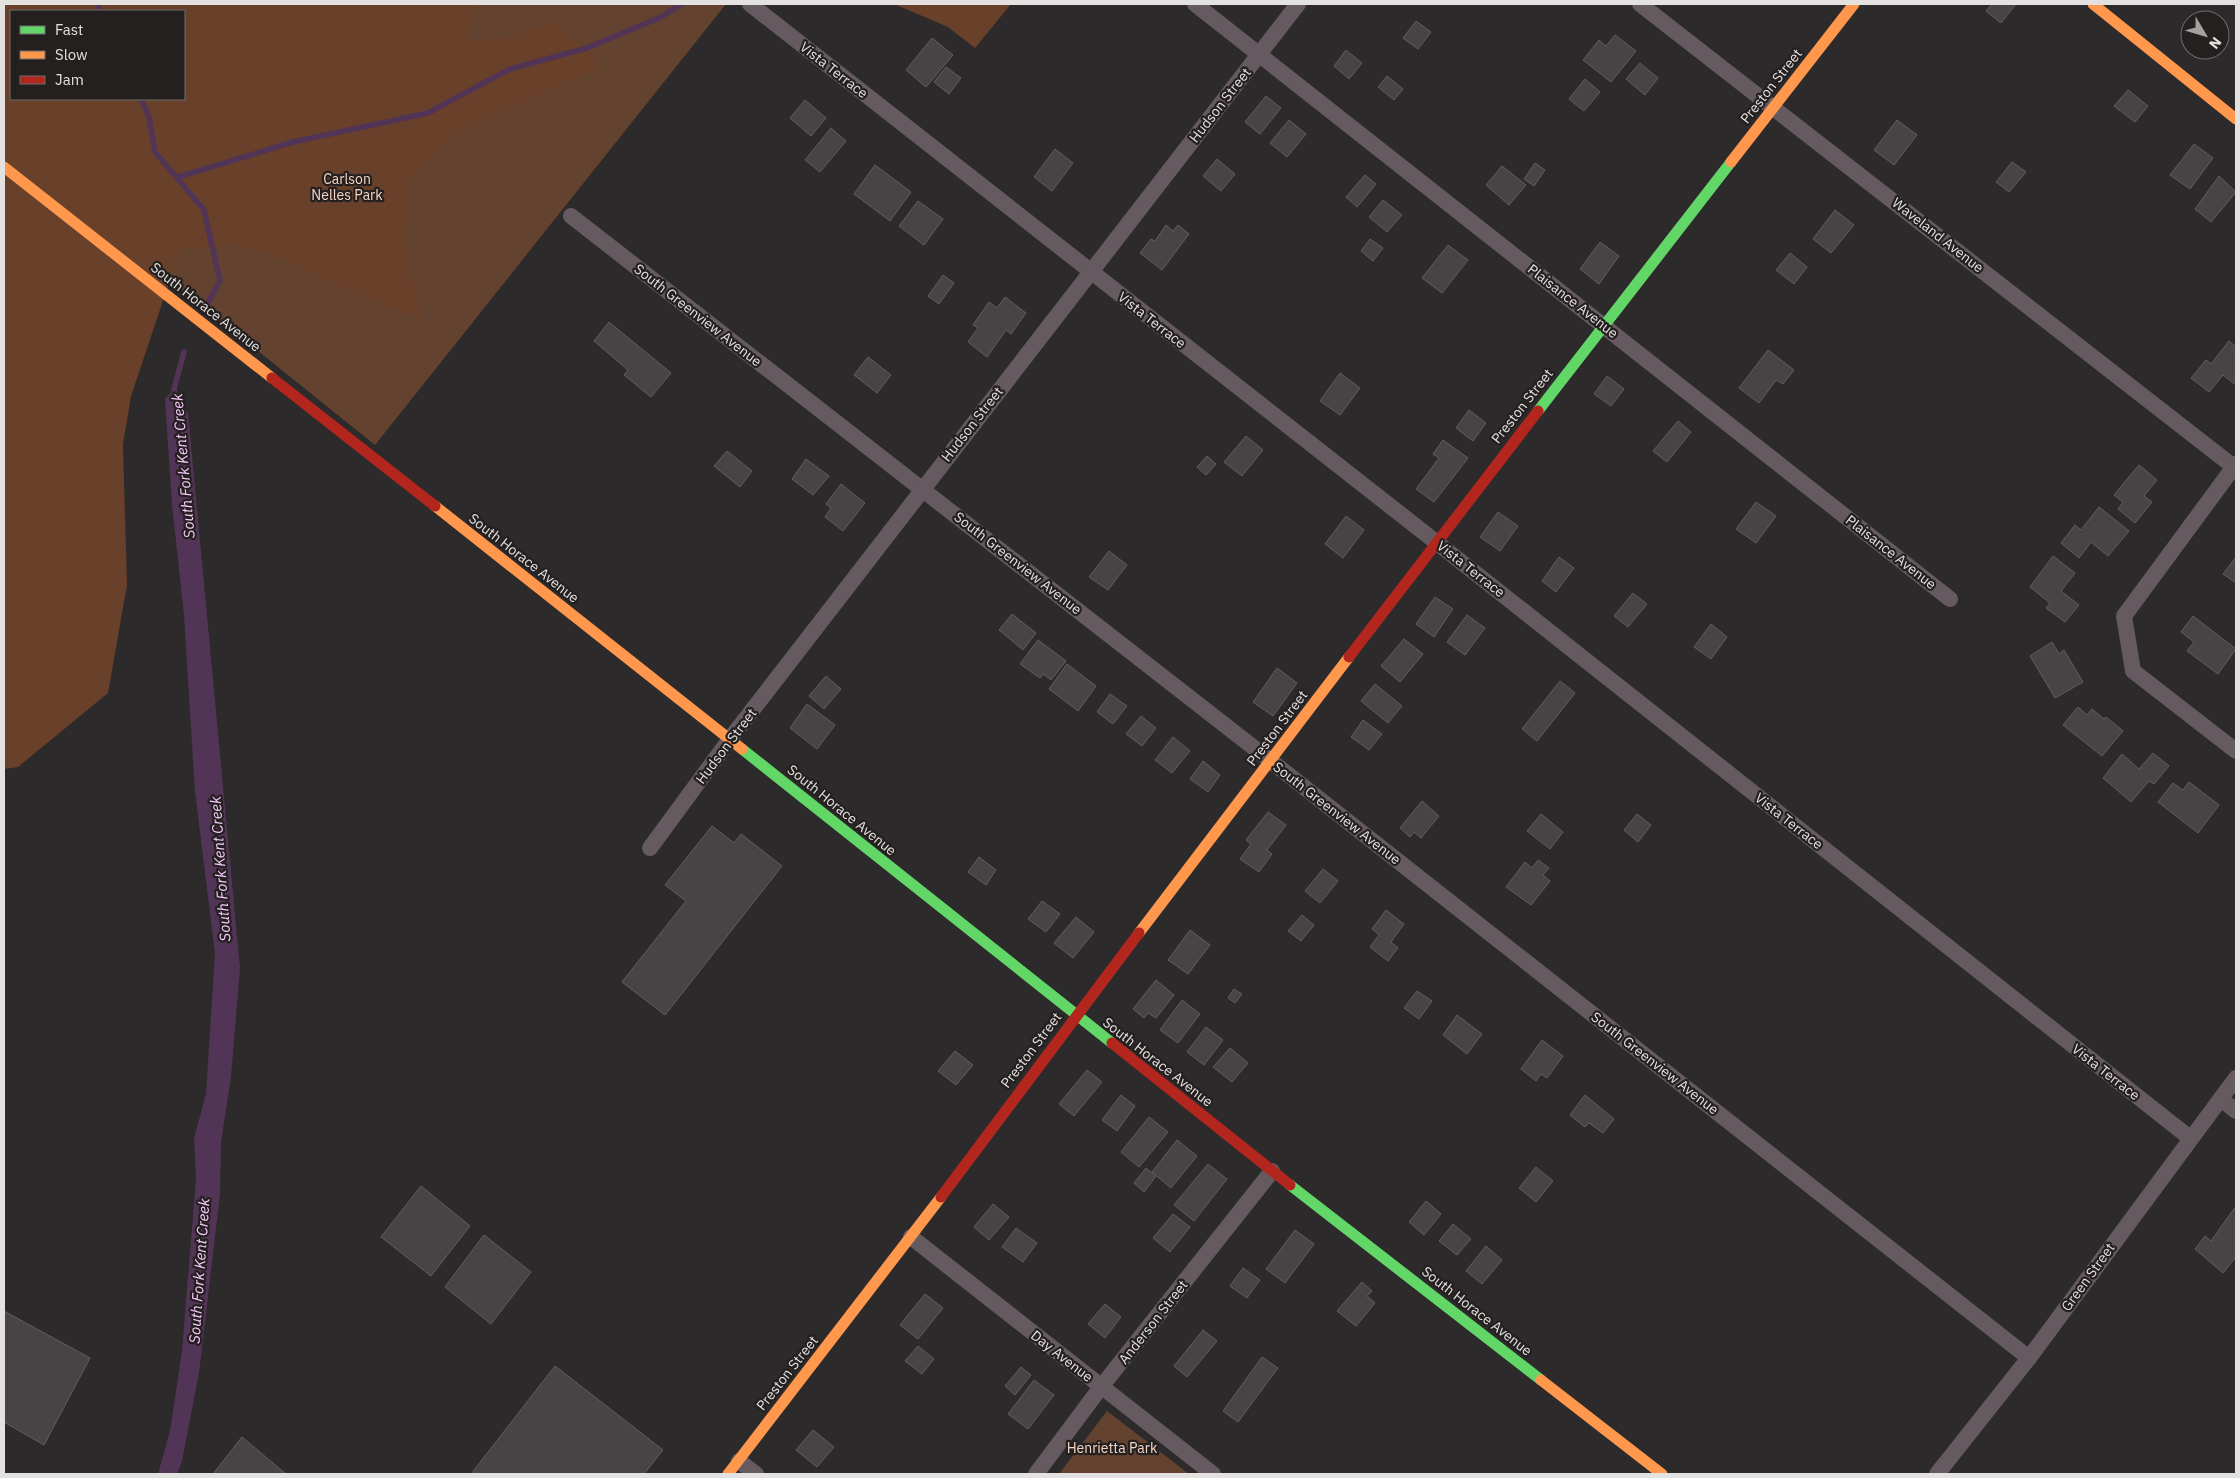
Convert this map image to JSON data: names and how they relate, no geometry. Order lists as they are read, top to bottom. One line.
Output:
{"streets":{"street":["Vista Terrace","Preston Street","Hudson Street","Waveland Avenue","Plaisance Avenue","South Horace Avenue","South Greenview Avenue","Green Street","Anderson Street","Day Avenue"]},"crossings":[["Vista Terrace","Preston Street"],["Vista Terrace","Hudson Street"],["Vista Terrace","Green Street"],["Preston Street","Waveland Avenue"],["Preston Street","Plaisance Avenue"],["Preston Street","South Horace Avenue"],["Preston Street","South Greenview Avenue"],["Preston Street","Day Avenue"],["Hudson Street","Plaisance Avenue"],["Hudson Street","South Horace Avenue"],["Hudson Street","South Greenview Avenue"],["South Horace Avenue","Anderson Street"],["South Greenview Avenue","Green Street"],["Anderson Street","Day Avenue"]],"water":["South Fork Kent Creek"],"parks":["Carlson Nelles Park","Henrietta Park"],"legend":["Fast","Slow","Jam"],"north":"bottom right"}
